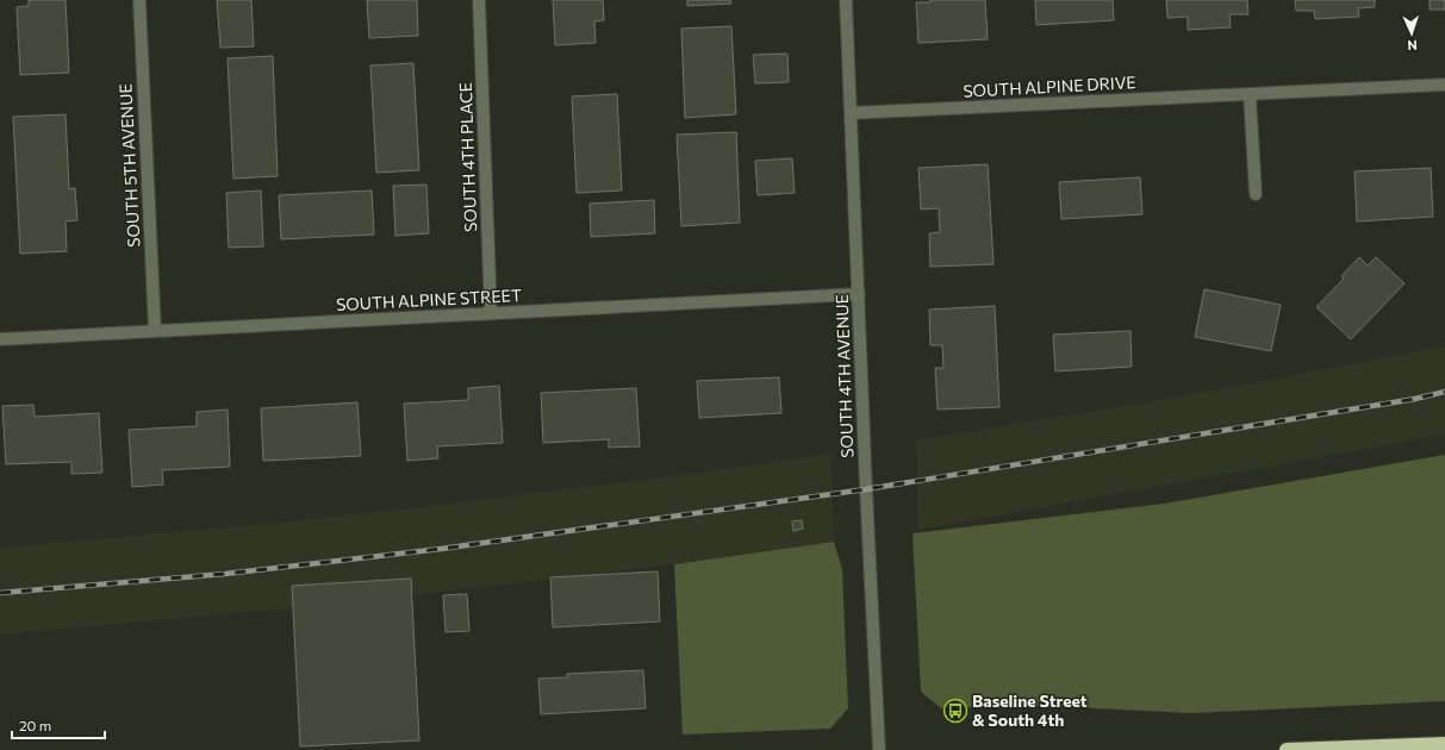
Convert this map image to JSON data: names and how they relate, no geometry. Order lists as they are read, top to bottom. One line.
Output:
{"streets":{"street":["SOUTH ALPINE DRIVE","SOUTH 4TH PLACE","SOUTH 5TH AVENUE","SOUTH ALPINE STREET","SOUTH 4TH AVENUE"]},"crossings":[["SOUTH ALPINE DRIVE","SOUTH 4TH AVENUE"],["SOUTH 4TH PLACE","SOUTH ALPINE STREET"],["SOUTH 5TH AVENUE","SOUTH ALPINE STREET"],["SOUTH ALPINE STREET","SOUTH 4TH AVENUE"]],"places":{"bus stop":["Baseline Street & South 4th"]},"scale_bar":"20 m","north":"bottom"}
